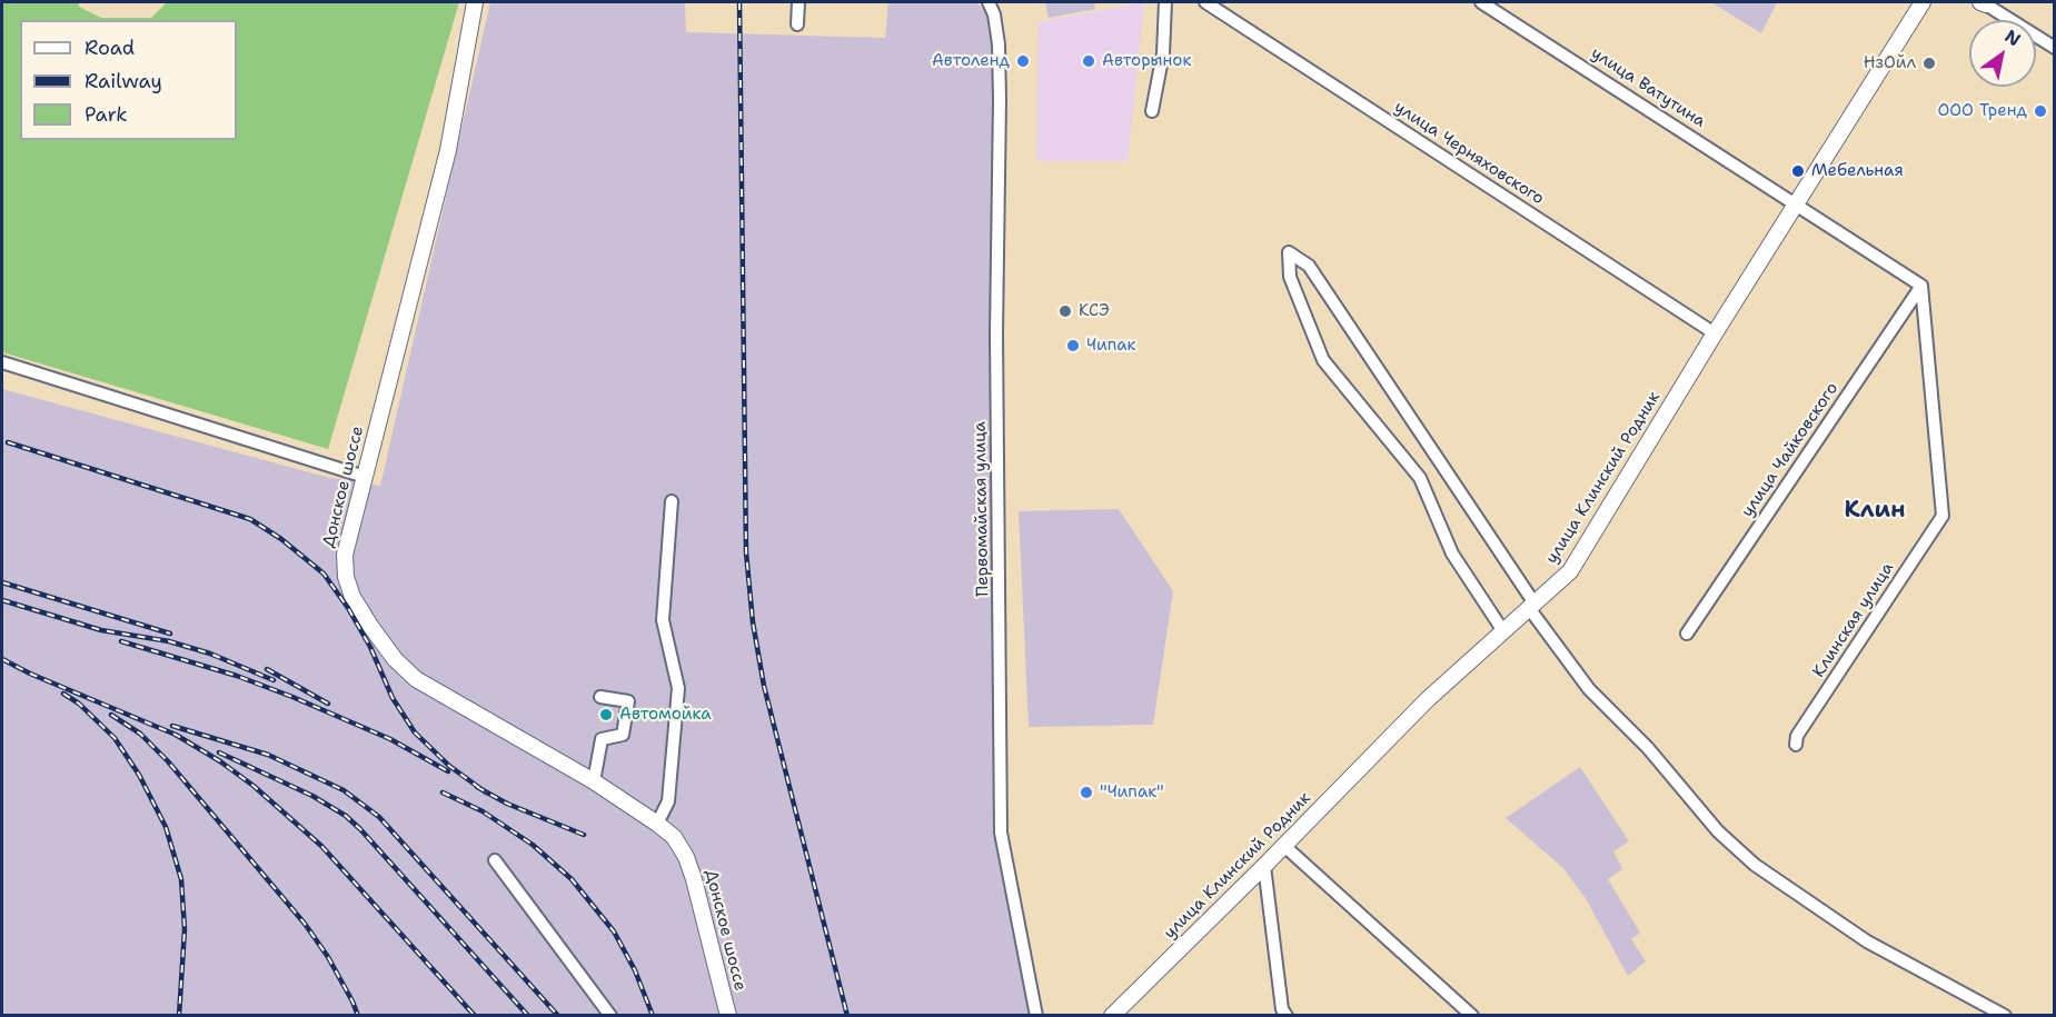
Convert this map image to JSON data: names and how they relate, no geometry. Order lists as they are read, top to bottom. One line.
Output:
{"streets":{"main road":["улица Клинский Родник","Донское шоссе"],"street":["улица Ватутина","улица Черняховского","улица Чайковского","Первомайская улица","Клинская улица"]},"crossings":[["улица Ватутина","улица Чайковского"],["улица Ватутина","улица Клинский Родник"],["улица Ватутина","Клинская улица"],["улица Черняховского","улица Клинский Родник"],["улица Чайковского","Клинская улица"]],"districts":["Клин"],"places":["Автоленд","Авторынок","НзОйл","ООО Тренд","Мебельная","КСЭ","Чипак","Автомойка","\"Чипак\""],"legend":["Road","Railway","Park"],"north":"top right"}
